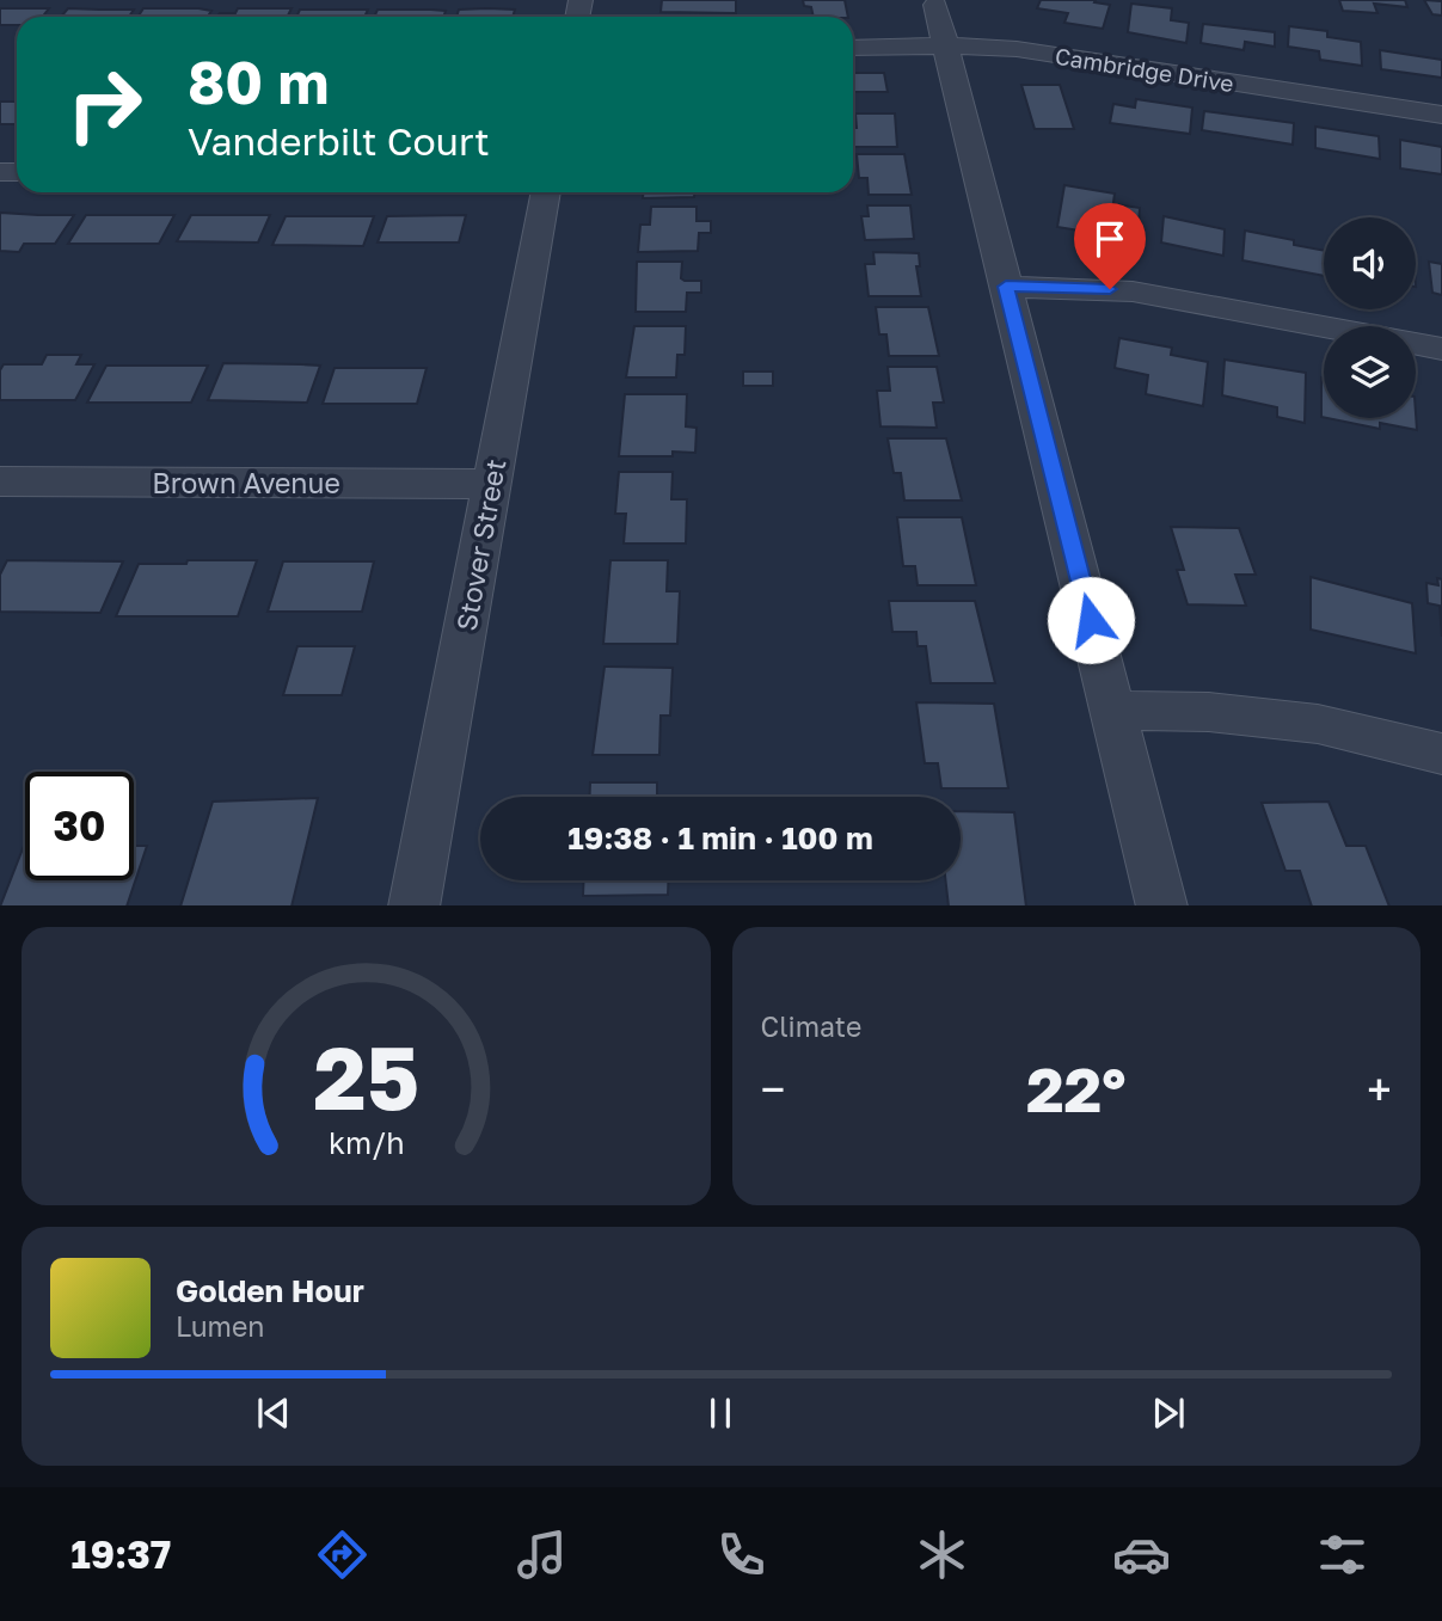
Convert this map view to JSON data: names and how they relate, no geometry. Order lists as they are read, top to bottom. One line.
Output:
{"streets":{"street":["Cambridge Drive","Brown Avenue","Stover Street"]},"crossings":[["Brown Avenue","Stover Street"]],"page":{"turn":["80 m","Vanderbilt Court"],"limit":"30","trip":"19:38 · 1 min · 100 m","tile":"Climate","heat":["−","22°","+"],"song":["Golden Hour","Lumen"],"tabs":"19:37","gauge":["25","km/h"]}}
